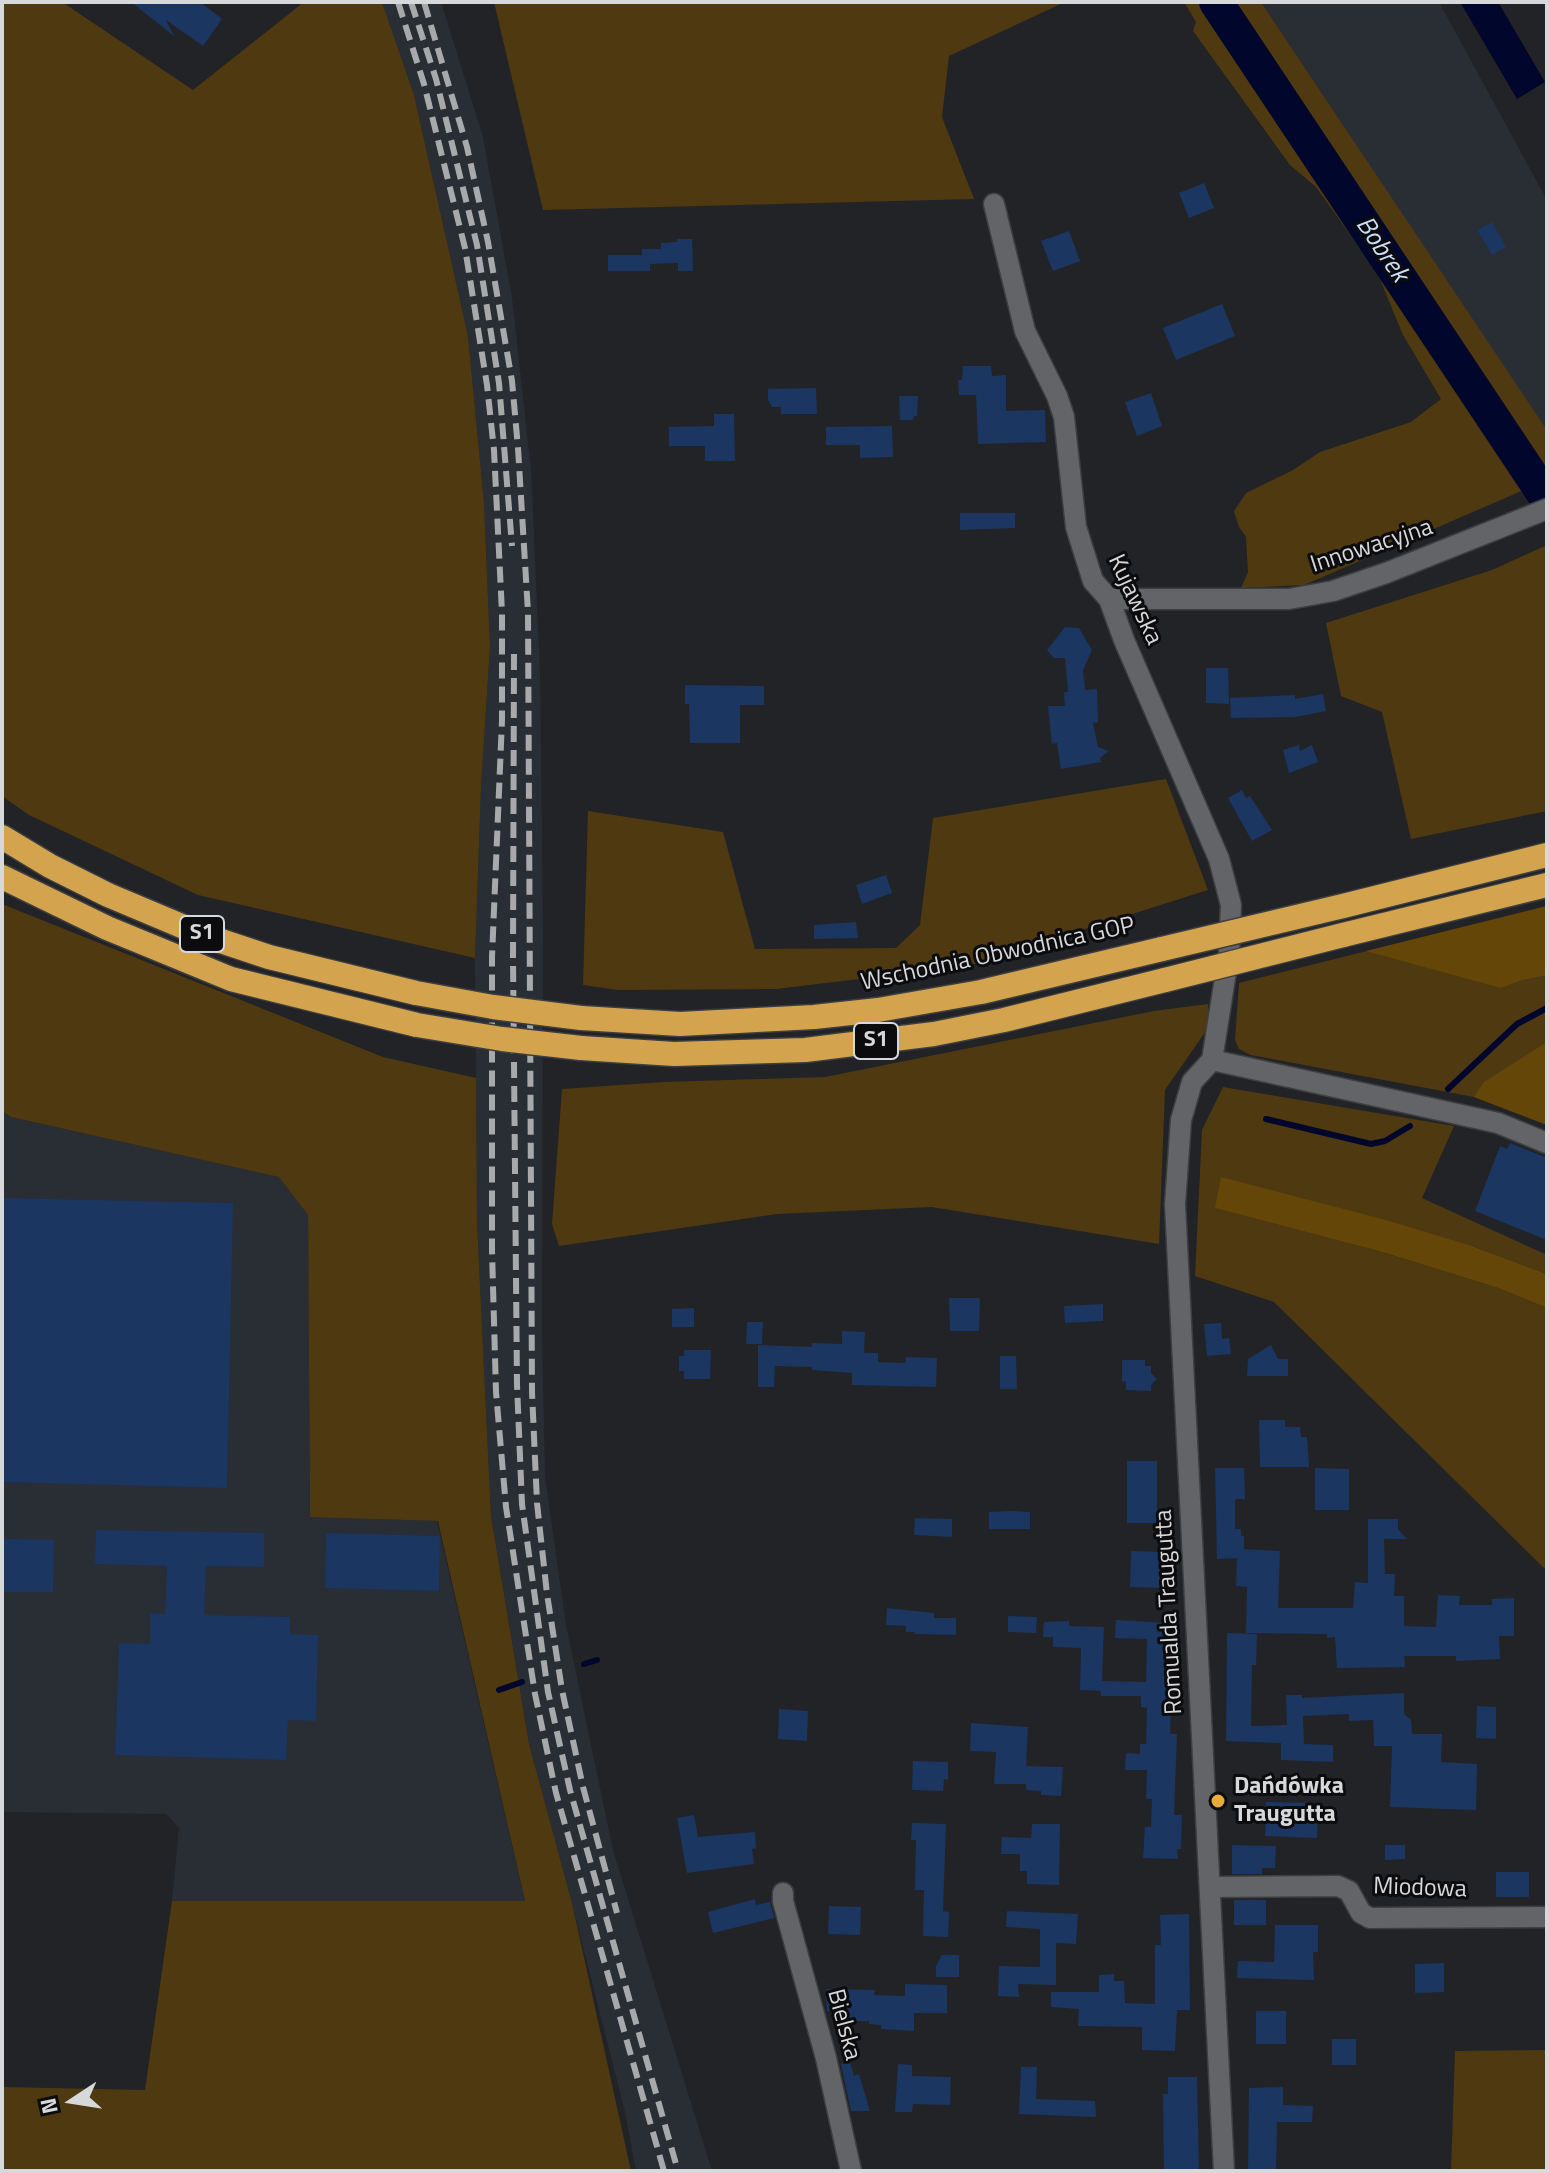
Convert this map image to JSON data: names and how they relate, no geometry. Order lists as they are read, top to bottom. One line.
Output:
{"streets":{"highway":["S1","Wschodnia Obwodnica GOP"],"street":["Innowacyjna","Kujawska","Romualda Traugutta","Miodowa","Bielska"]},"crossings":[["Innowacyjna","Kujawska"],["Kujawska","Romualda Traugutta"],["Romualda Traugutta","Miodowa"]],"water":["Bobrek"],"places":["Dańdówka Traugutta"],"north":"left"}
